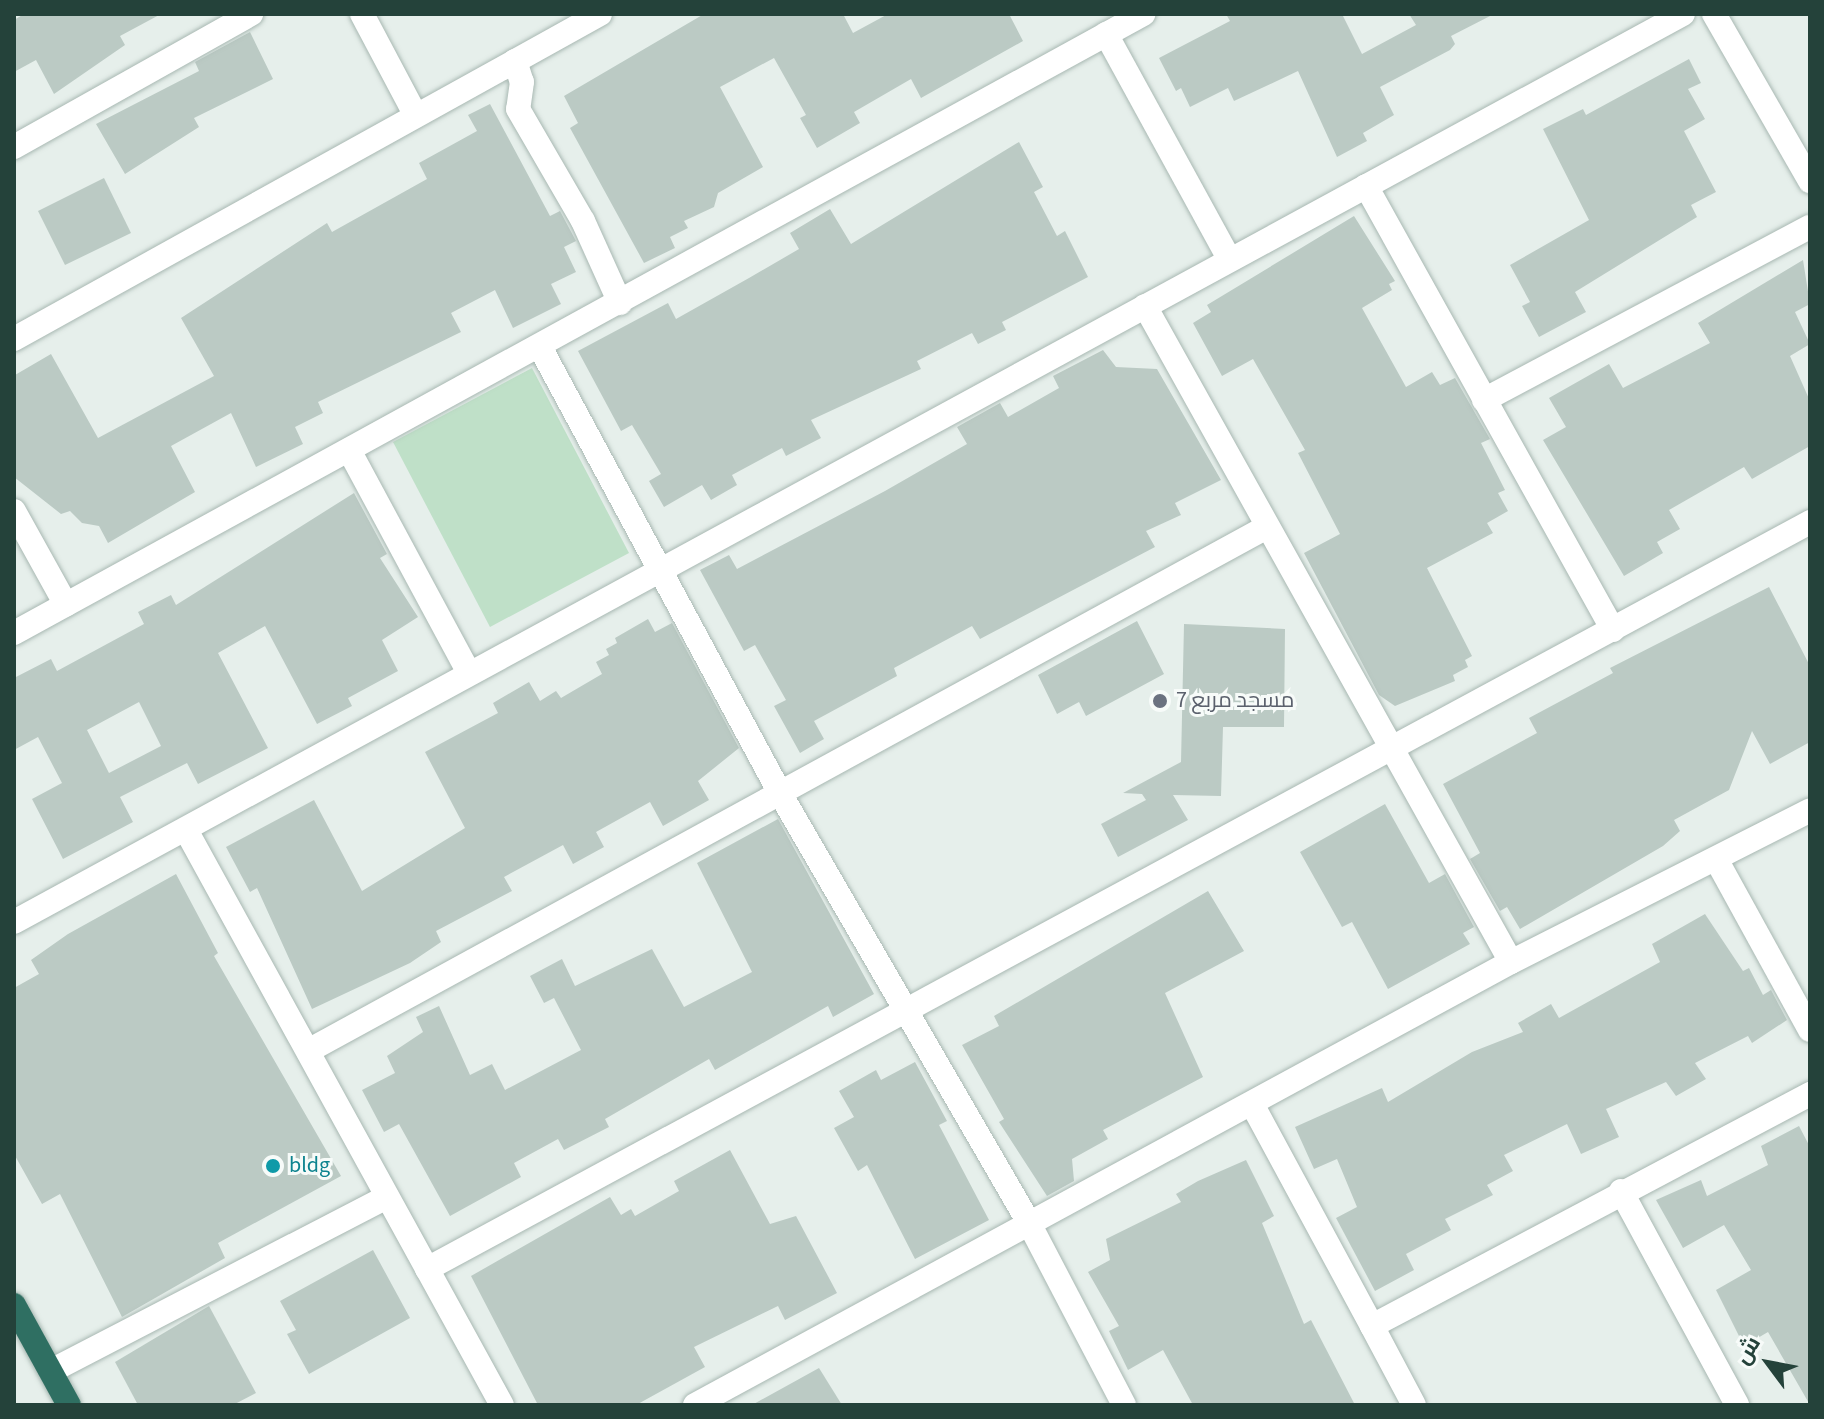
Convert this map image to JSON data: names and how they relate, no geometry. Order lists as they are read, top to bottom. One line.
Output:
{"places":["مسجد مربع 7","bldg"],"north":"top left"}
